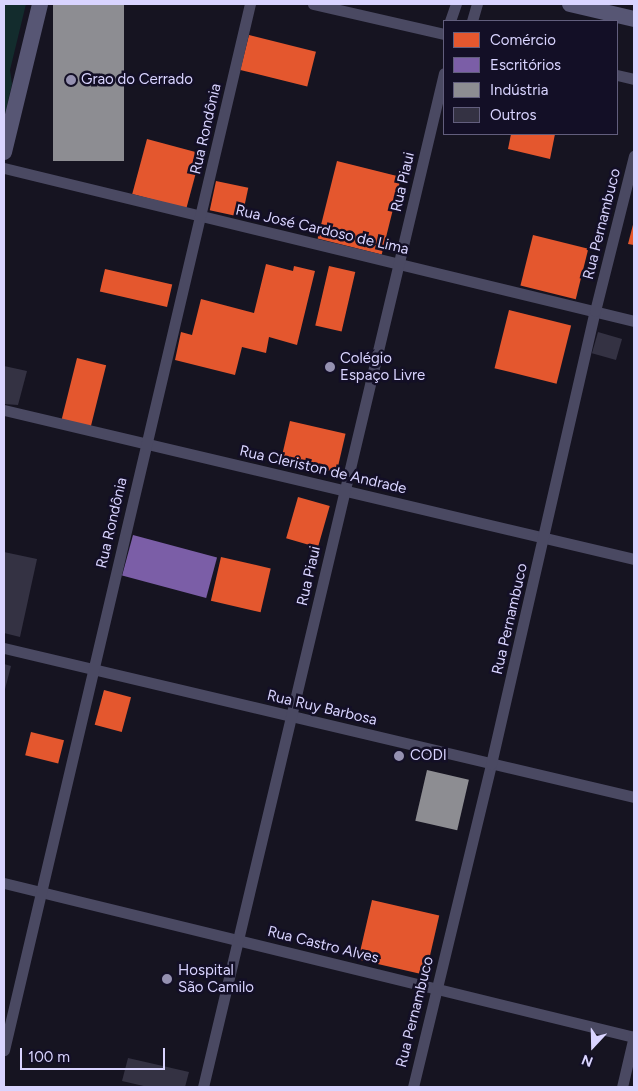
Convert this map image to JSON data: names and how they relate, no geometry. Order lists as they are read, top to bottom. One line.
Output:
{"streets":{"street":["Rua Rondônia","Rua Piaui","Rua Pernambuco","Rua José Cardoso de Lima","Rua Cleriston de Andrade","Rua Ruy Barbosa","Rua Castro Alves"]},"crossings":[["Rua Rondônia","Rua José Cardoso de Lima"],["Rua Rondônia","Rua Cleriston de Andrade"],["Rua Rondônia","Rua Ruy Barbosa"],["Rua Rondônia","Rua Castro Alves"],["Rua Piaui","Rua José Cardoso de Lima"],["Rua Piaui","Rua Cleriston de Andrade"],["Rua Piaui","Rua Ruy Barbosa"],["Rua Piaui","Rua Castro Alves"],["Rua Pernambuco","Rua José Cardoso de Lima"],["Rua Pernambuco","Rua Cleriston de Andrade"],["Rua Pernambuco","Rua Ruy Barbosa"],["Rua Pernambuco","Rua Castro Alves"]],"places":["Grao do Cerrado","Colégio Espaço Livre","CODI","Hospital São Camilo"],"legend":["Comércio","Escritórios","Indústria","Outros"],"scale_bar":"100 m","north":"bottom"}
